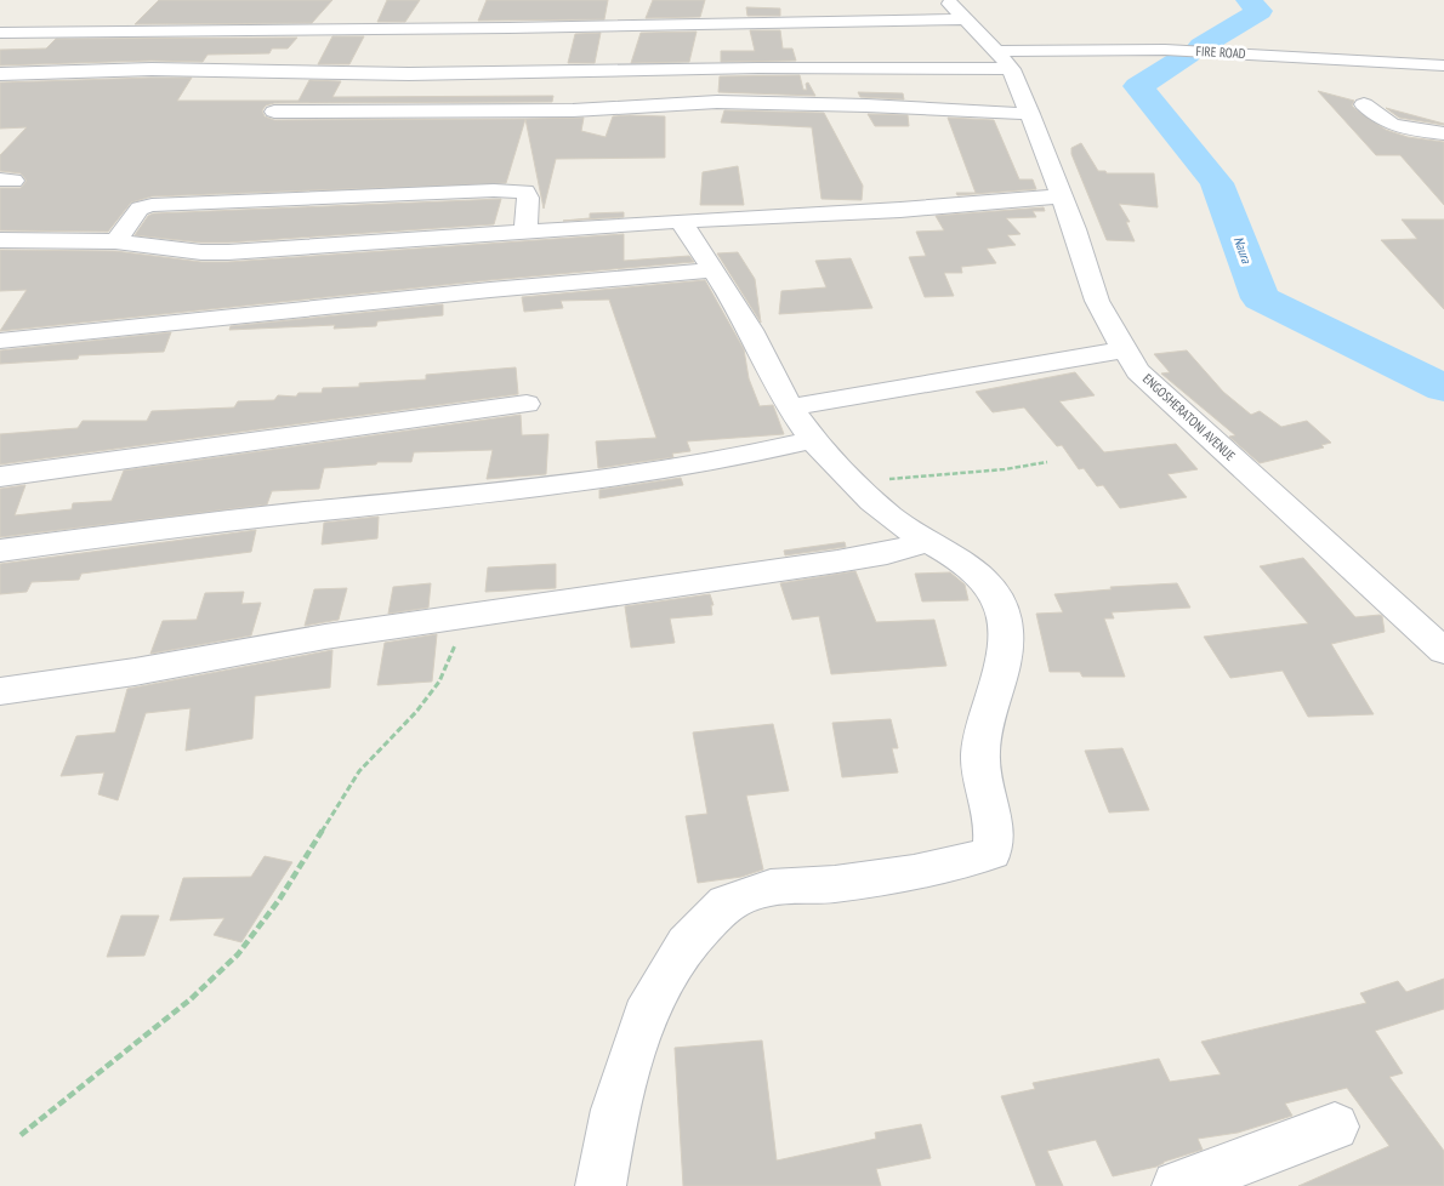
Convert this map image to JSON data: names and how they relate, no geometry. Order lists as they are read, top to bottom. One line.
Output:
{"streets":{"street":["FIRE ROAD","ENGOSHERATONI AVENUE"]},"crossings":[["FIRE ROAD","ENGOSHERATONI AVENUE"]],"water":["Naura"]}
